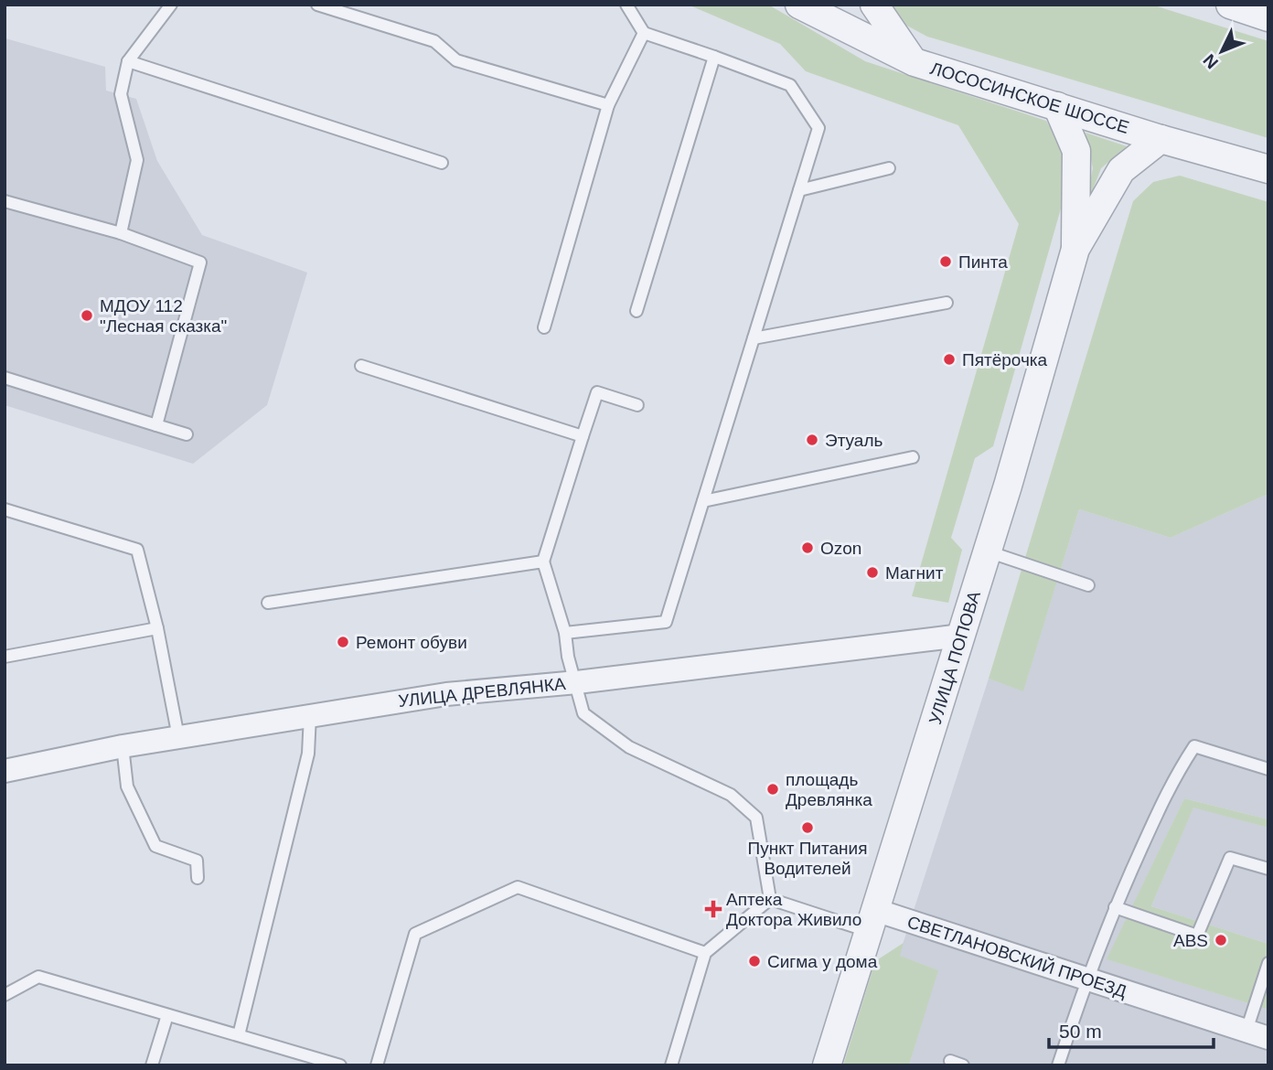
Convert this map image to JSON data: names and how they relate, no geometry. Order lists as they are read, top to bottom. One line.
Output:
{"streets":{"street":["ЛОСОСИНСКОЕ ШОССЕ","УЛИЦА ПОПОВА","УЛИЦА ДРЕВЛЯНКА","СВЕТЛАНОВСКИЙ ПРОЕЗД"]},"crossings":[["ЛОСОСИНСКОЕ ШОССЕ","УЛИЦА ПОПОВА"],["УЛИЦА ПОПОВА","УЛИЦА ДРЕВЛЯНКА"],["УЛИЦА ПОПОВА","СВЕТЛАНОВСКИЙ ПРОЕЗД"]],"places":{"other":["Пинта","МДОУ 112 \"Лесная сказка\"","Пятёрочка","Этуаль","Ozon","Магнит","Ремонт обуви","площадь Древлянка","Пункт Питания Водителей","ABS","Сигма у дома"],"health":["Аптека Доктора Живило"]},"scale_bar":"50 m","north":"bottom left"}
